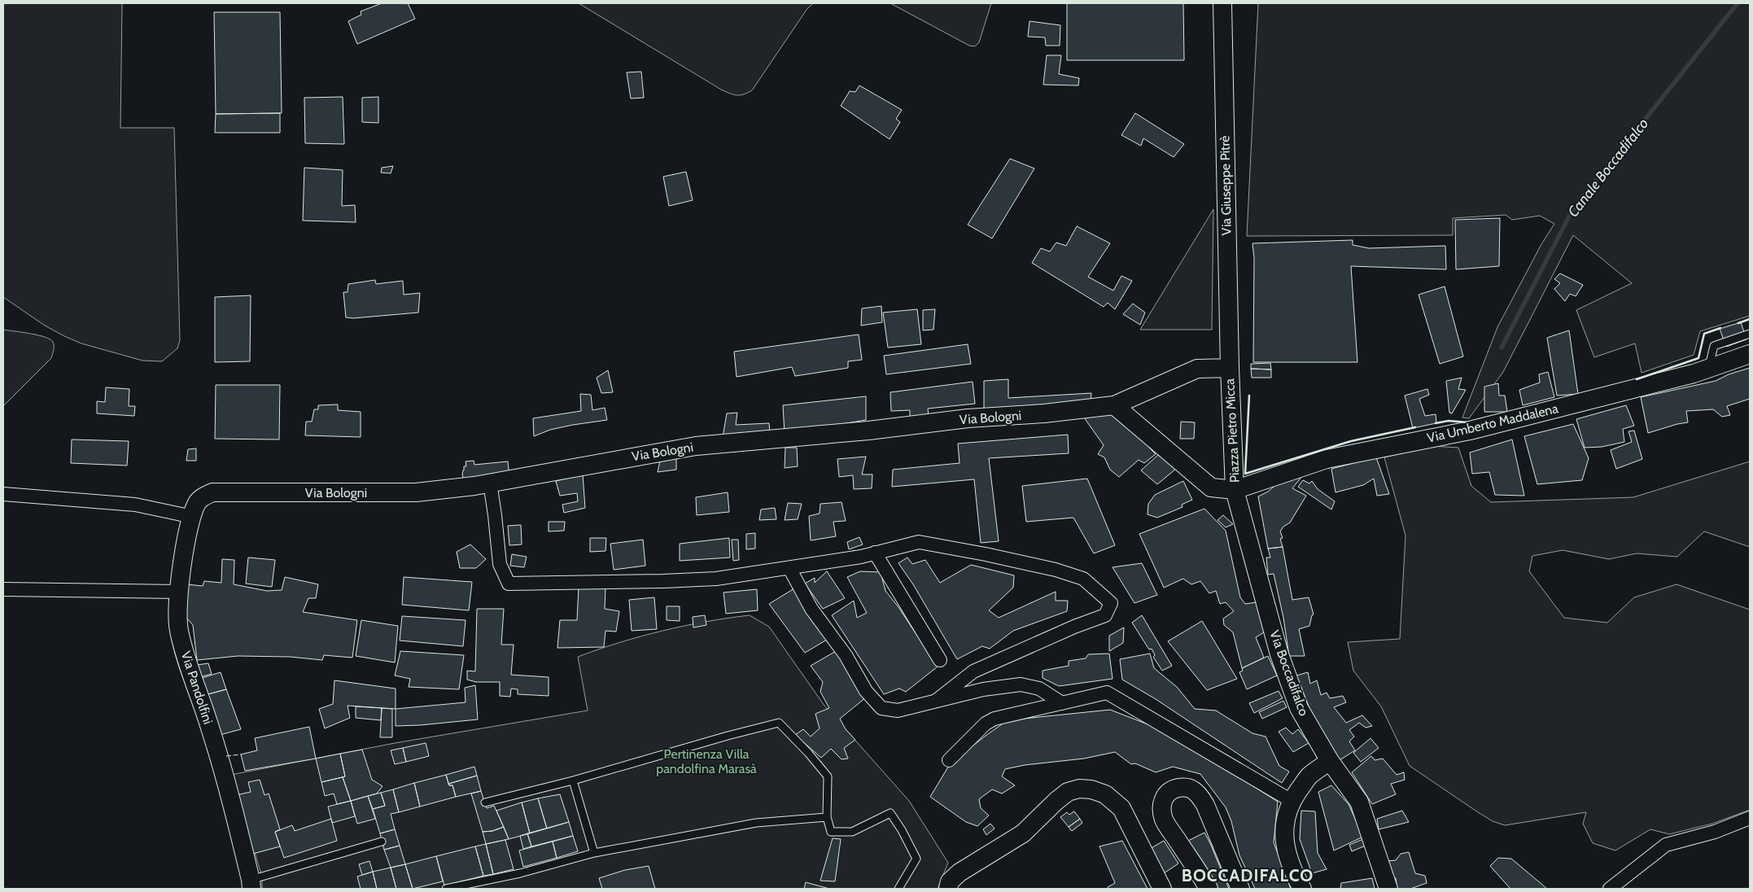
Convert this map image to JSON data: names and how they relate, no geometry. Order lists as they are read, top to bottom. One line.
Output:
{"streets":{"street":["Via Giuseppe Pitrè","Via Bologni","Via Umberto Maddalena","Piazza Pietro Micca","Via Boccadifalco","Via Pandolfini"]},"crossings":[["Via Giuseppe Pitrè","Piazza Pietro Micca"],["Via Bologni","Piazza Pietro Micca"],["Via Bologni","Via Pandolfini"],["Via Umberto Maddalena","Piazza Pietro Micca"],["Via Umberto Maddalena","Via Boccadifalco"],["Piazza Pietro Micca","Via Boccadifalco"]],"districts":["BOCCADIFALCO"],"water":["Canale Boccadifalco"],"parks":["Pertinenza Villa pandolfina Marasà"]}
